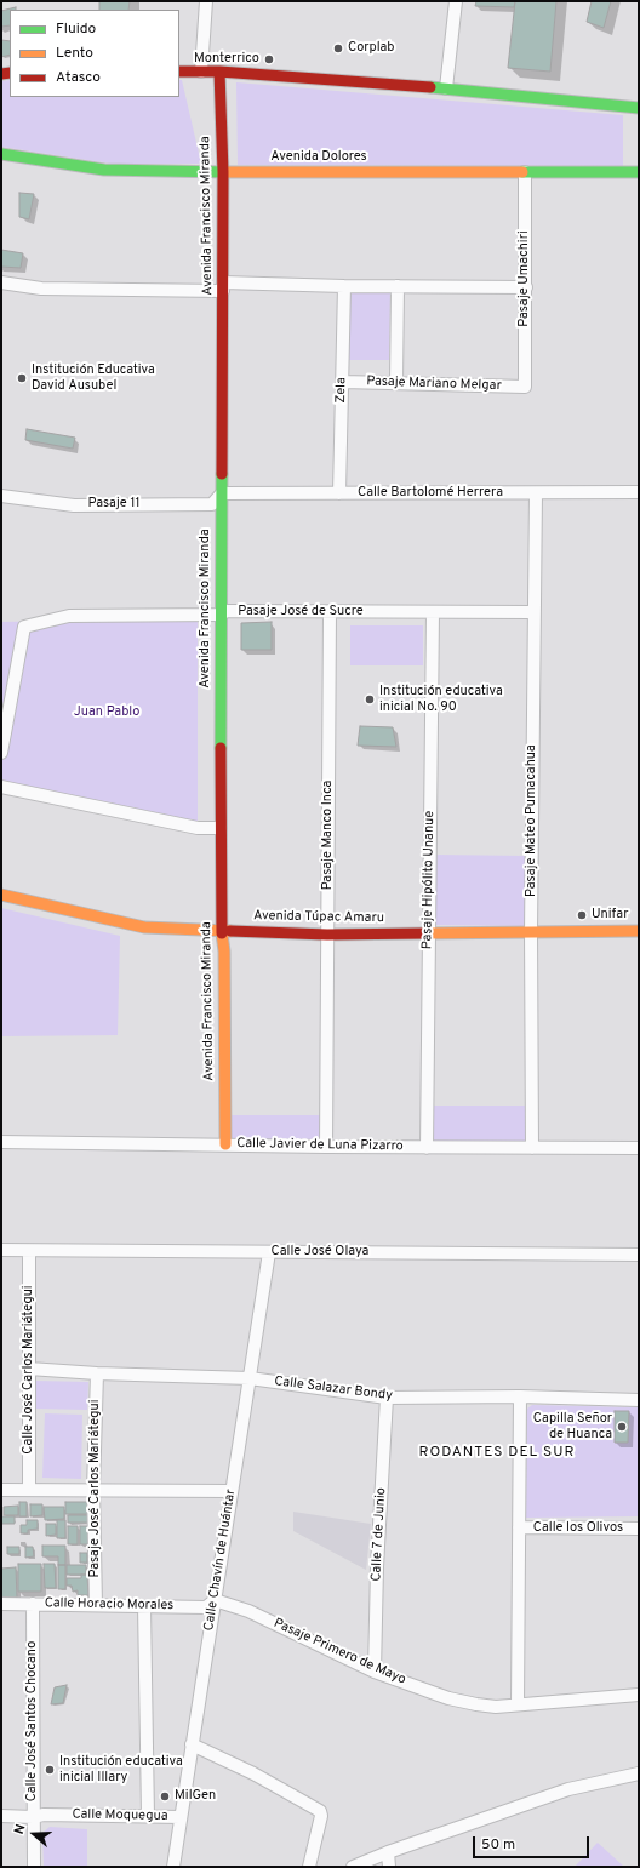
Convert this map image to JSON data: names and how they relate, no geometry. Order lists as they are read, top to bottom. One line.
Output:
{"streets":{"street":["Avenida Dolores","Avenida Francisco Miranda","Pasaje Umachiri","Pasaje Mariano Melgar","Zela","Calle Bartolomé Herrera","Pasaje 11","Pasaje José de Sucre","Pasaje Mateo Pumacahua","Pasaje Manco Inca","Pasaje Hipólito Unanue","Avenida Túpac Amaru","Calle Javier de Luna Pizarro","Calle José Olaya","Calle José Carlos Mariátegui","Calle Salazar Bondy","Pasaje José Carlos Mariátegui","Calle los Olivos","Calle 7 de Junio","Calle Chavín de Huántar","Calle Horacio Morales","Pasaje Primero de Mayo","Calle José Santos Chocano","Calle Moquegua"]},"crossings":[["Avenida Dolores","Avenida Francisco Miranda"],["Avenida Dolores","Pasaje Umachiri"],["Avenida Francisco Miranda","Calle Bartolomé Herrera"],["Avenida Francisco Miranda","Pasaje 11"],["Avenida Francisco Miranda","Pasaje José de Sucre"],["Avenida Francisco Miranda","Avenida Túpac Amaru"],["Avenida Francisco Miranda","Calle Javier de Luna Pizarro"],["Pasaje Umachiri","Pasaje Mariano Melgar"],["Pasaje Mariano Melgar","Zela"],["Zela","Calle Bartolomé Herrera"],["Calle Bartolomé Herrera","Pasaje 11"],["Calle Bartolomé Herrera","Pasaje Mateo Pumacahua"],["Pasaje José de Sucre","Pasaje Mateo Pumacahua"],["Pasaje José de Sucre","Pasaje Manco Inca"],["Pasaje José de Sucre","Pasaje Hipólito Unanue"],["Pasaje Mateo Pumacahua","Avenida Túpac Amaru"],["Pasaje Mateo Pumacahua","Calle Javier de Luna Pizarro"],["Pasaje Manco Inca","Avenida Túpac Amaru"],["Pasaje Manco Inca","Calle Javier de Luna Pizarro"],["Pasaje Hipólito Unanue","Avenida Túpac Amaru"],["Pasaje Hipólito Unanue","Calle Javier de Luna Pizarro"],["Calle José Olaya","Calle José Carlos Mariátegui"],["Calle José Olaya","Calle Chavín de Huántar"],["Calle José Carlos Mariátegui","Calle Salazar Bondy"],["Calle Salazar Bondy","Pasaje José Carlos Mariátegui"],["Calle Salazar Bondy","Calle 7 de Junio"],["Calle Salazar Bondy","Calle Chavín de Huántar"],["Pasaje José Carlos Mariátegui","Calle Horacio Morales"],["Calle 7 de Junio","Pasaje Primero de Mayo"],["Calle Chavín de Huántar","Calle Horacio Morales"],["Calle Chavín de Huántar","Pasaje Primero de Mayo"],["Calle Chavín de Huántar","Calle Moquegua"],["Calle Horacio Morales","Pasaje Primero de Mayo"],["Calle Horacio Morales","Calle José Santos Chocano"],["Calle José Santos Chocano","Calle Moquegua"]],"districts":["RODANTES DEL SUR"],"parks":["Juan Pablo"],"places":["Corplab","Monterrico","Institución Educativa David Ausubel","Institución educativa inicial No. 90","Unifar","Capilla Señor de Huanca","Institución educativa inicial Illary","MilGen"],"legend":["Fluido","Lento","Atasco"],"scale_bar":"50 m","north":"left"}
